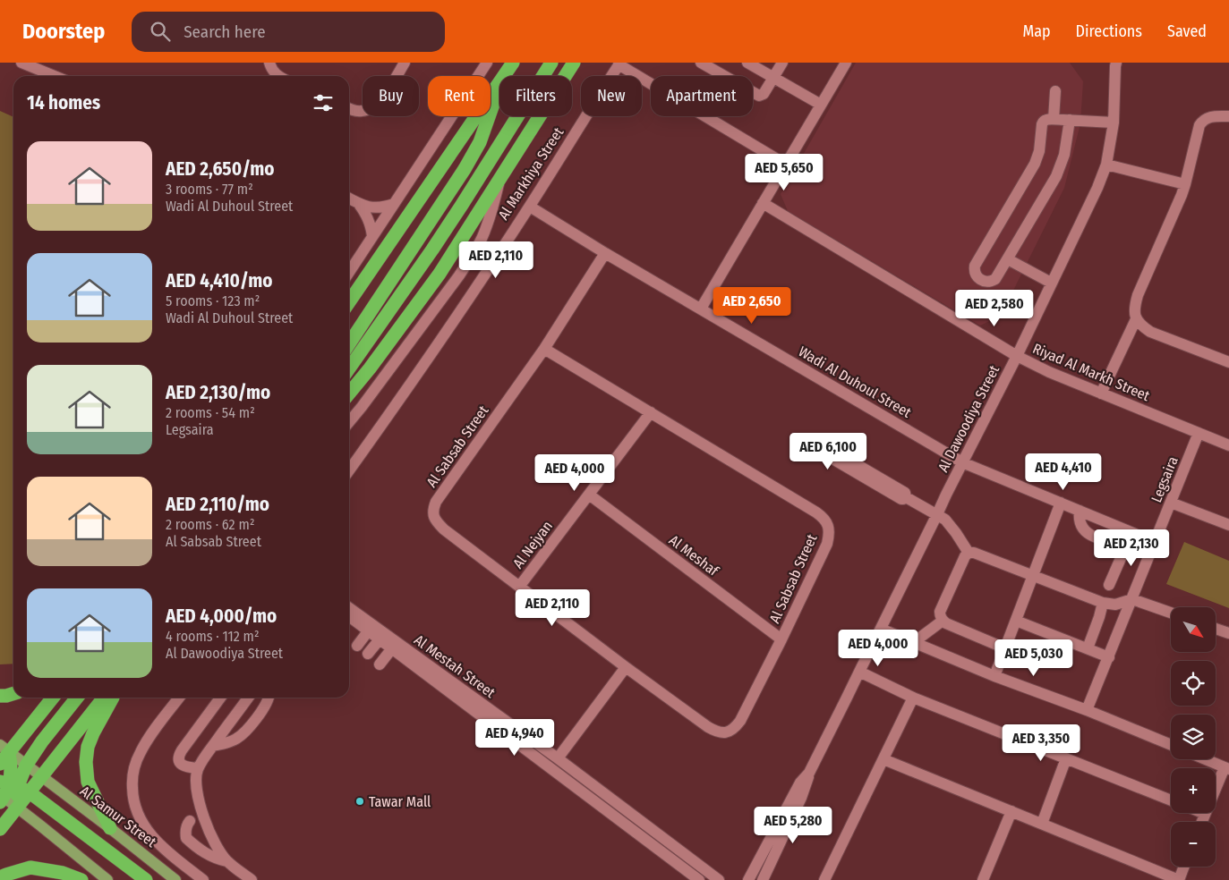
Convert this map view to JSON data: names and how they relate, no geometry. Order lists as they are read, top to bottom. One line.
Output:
{"streets":{"highway":["Al Markhiya Street"],"main road":["Al Samur Street"],"street":["Riyad Al Markh Street","Wadi Al Duhoul Street","Al Dawoodiya Street","Al Sabsab Street","Legsaira","Al Nejyan","Al Meshaf","Al Mestah Street"]},"crossings":[["Al Markhiya Street","Wadi Al Duhoul Street"],["Riyad Al Markh Street","Al Dawoodiya Street"],["Riyad Al Markh Street","Legsaira"],["Wadi Al Duhoul Street","Al Dawoodiya Street"],["Wadi Al Duhoul Street","Al Sabsab Street"],["Wadi Al Duhoul Street","Legsaira"],["Al Sabsab Street","Al Nejyan"],["Al Sabsab Street","Al Meshaf"],["Al Nejyan","Al Meshaf"]],"places":["Tawar Mall"],"north":"bottom right","page":{"header":"Doorstep","search":"Search here","nav":["Map","Directions","Saved"],"chip":["Buy","Rent","Filters","New","Apartment"],"heading":"14 homes","list":[{"name":"AED 2,650/mo","note":"3 rooms · 77 m² · Wadi Al Duhoul Street"},{"name":"AED 4,410/mo","note":"5 rooms · 123 m² · Wadi Al Duhoul Street"},{"name":"AED 2,130/mo","note":"2 rooms · 54 m² · Legsaira"},{"name":"AED 2,110/mo","note":"2 rooms · 62 m² · Al Sabsab Street"},{"name":"AED 4,000/mo","note":"4 rooms · 112 m² · Al Dawoodiya Street"}],"price":["AED 5,650","AED 2,110","AED 2,650","AED 2,580","AED 6,100","AED 4,410","AED 4,000","AED 2,130","AED 2,110","AED 4,000","AED 5,030","AED 4,940","AED 3,350","AED 5,280"],"map_buttons":["+","−"]}}
